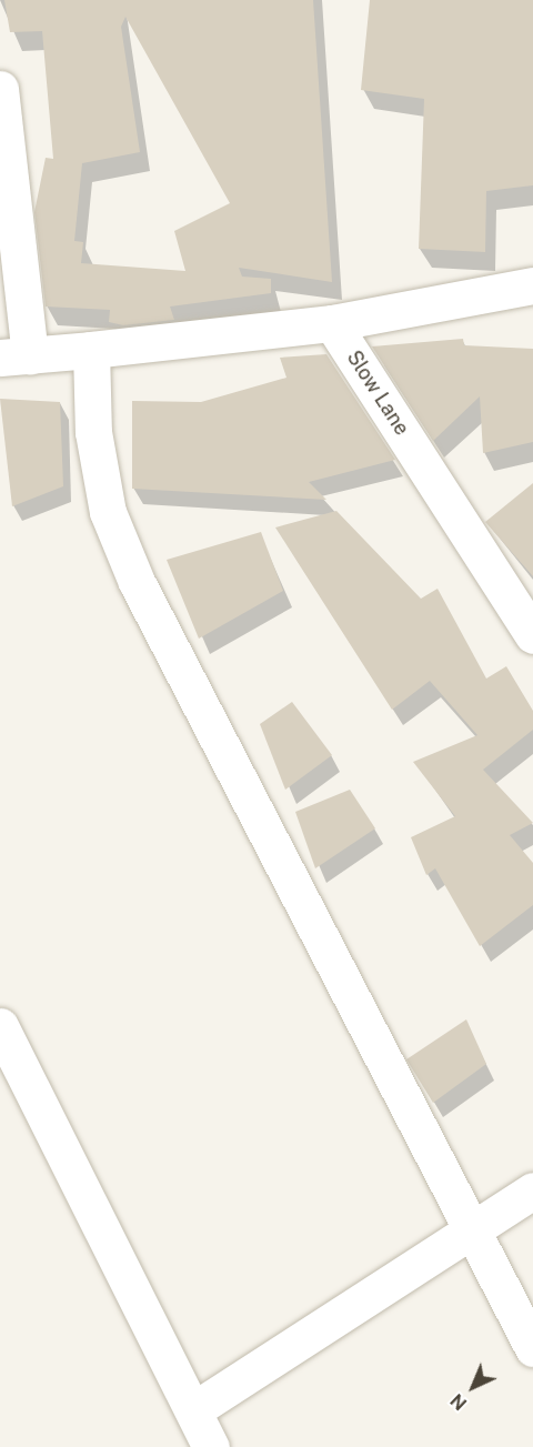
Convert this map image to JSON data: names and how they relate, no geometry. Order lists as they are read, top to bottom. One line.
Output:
{"streets":{"street":["Slow Lane"]},"north":"bottom left"}
